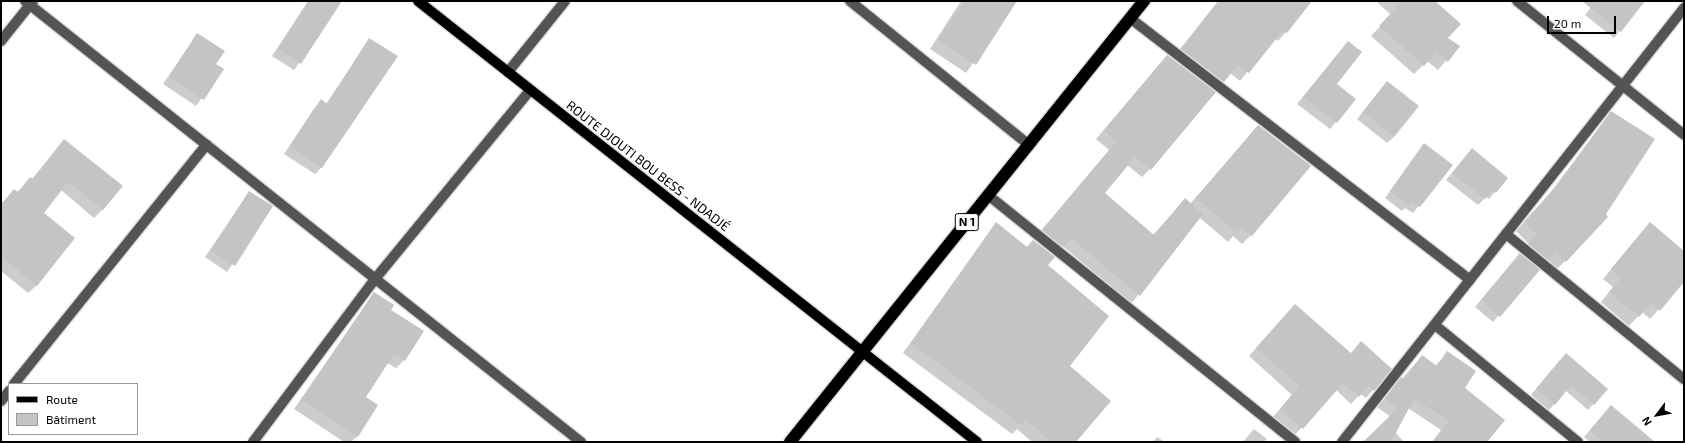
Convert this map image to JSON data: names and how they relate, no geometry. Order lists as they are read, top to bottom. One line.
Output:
{"streets":{"highway":["N 1"],"main road":["ROUTE DJOUTI BOU BESS - NDADJÉ"]},"crossings":[["ROUTE DJOUTI BOU BESS - NDADJÉ","N 1"]],"legend":["Route","Bâtiment"],"scale_bar":"20 m","north":"bottom left"}
